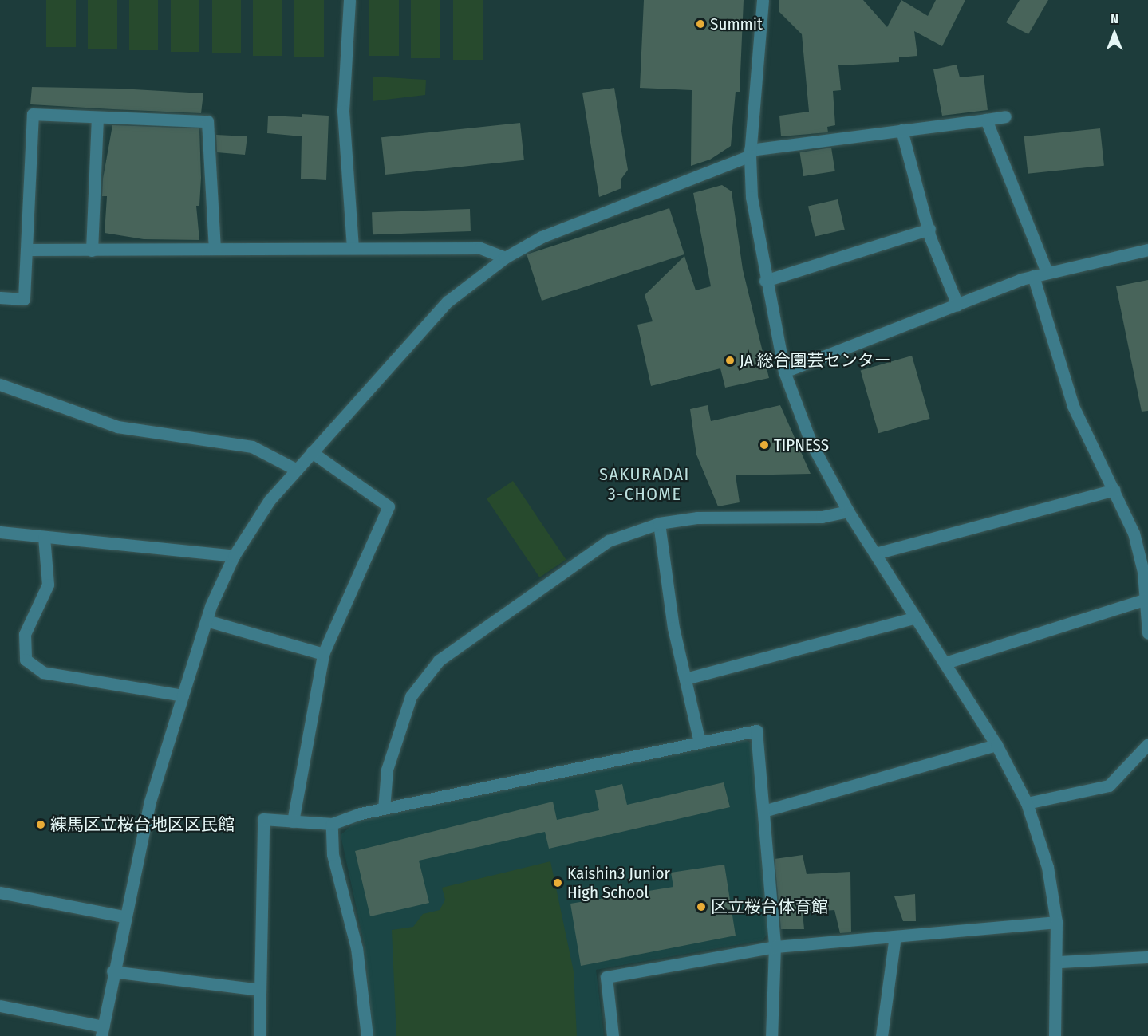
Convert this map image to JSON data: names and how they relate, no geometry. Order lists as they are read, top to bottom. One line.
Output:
{"districts":["SAKURADAI 3-CHOME"],"places":["Summit","JA 総合園芸センター","TIPNESS","練馬区立桜台地区区民館","Kaishin3 Junior High School","区立桜台体育館"],"north":"top"}
